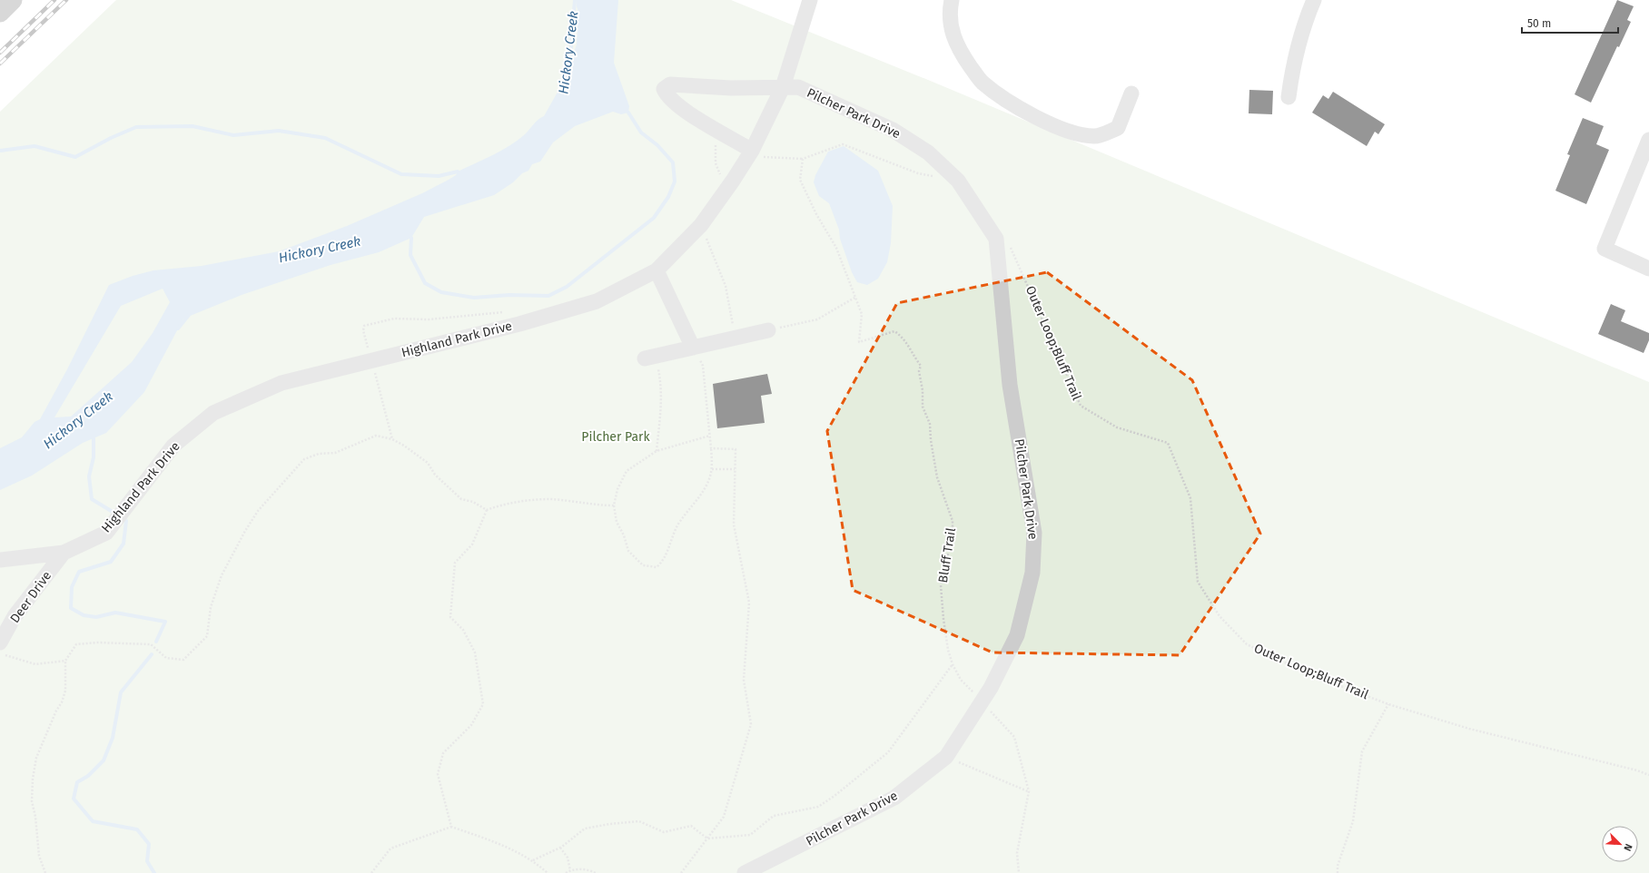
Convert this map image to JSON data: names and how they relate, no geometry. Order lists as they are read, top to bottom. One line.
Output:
{"streets":{"street":["Pilcher Park Drive","Highland Park Drive","Deer Drive"],"path":["Outer Loop;Bluff Trail","Bluff Trail"]},"crossings":[["Pilcher Park Drive","Highland Park Drive"],["Pilcher Park Drive","Bluff Trail"],["Highland Park Drive","Deer Drive"]],"water":["Hickory Creek"],"parks":["Pilcher Park"],"scale_bar":"50 m","north":"bottom right"}
